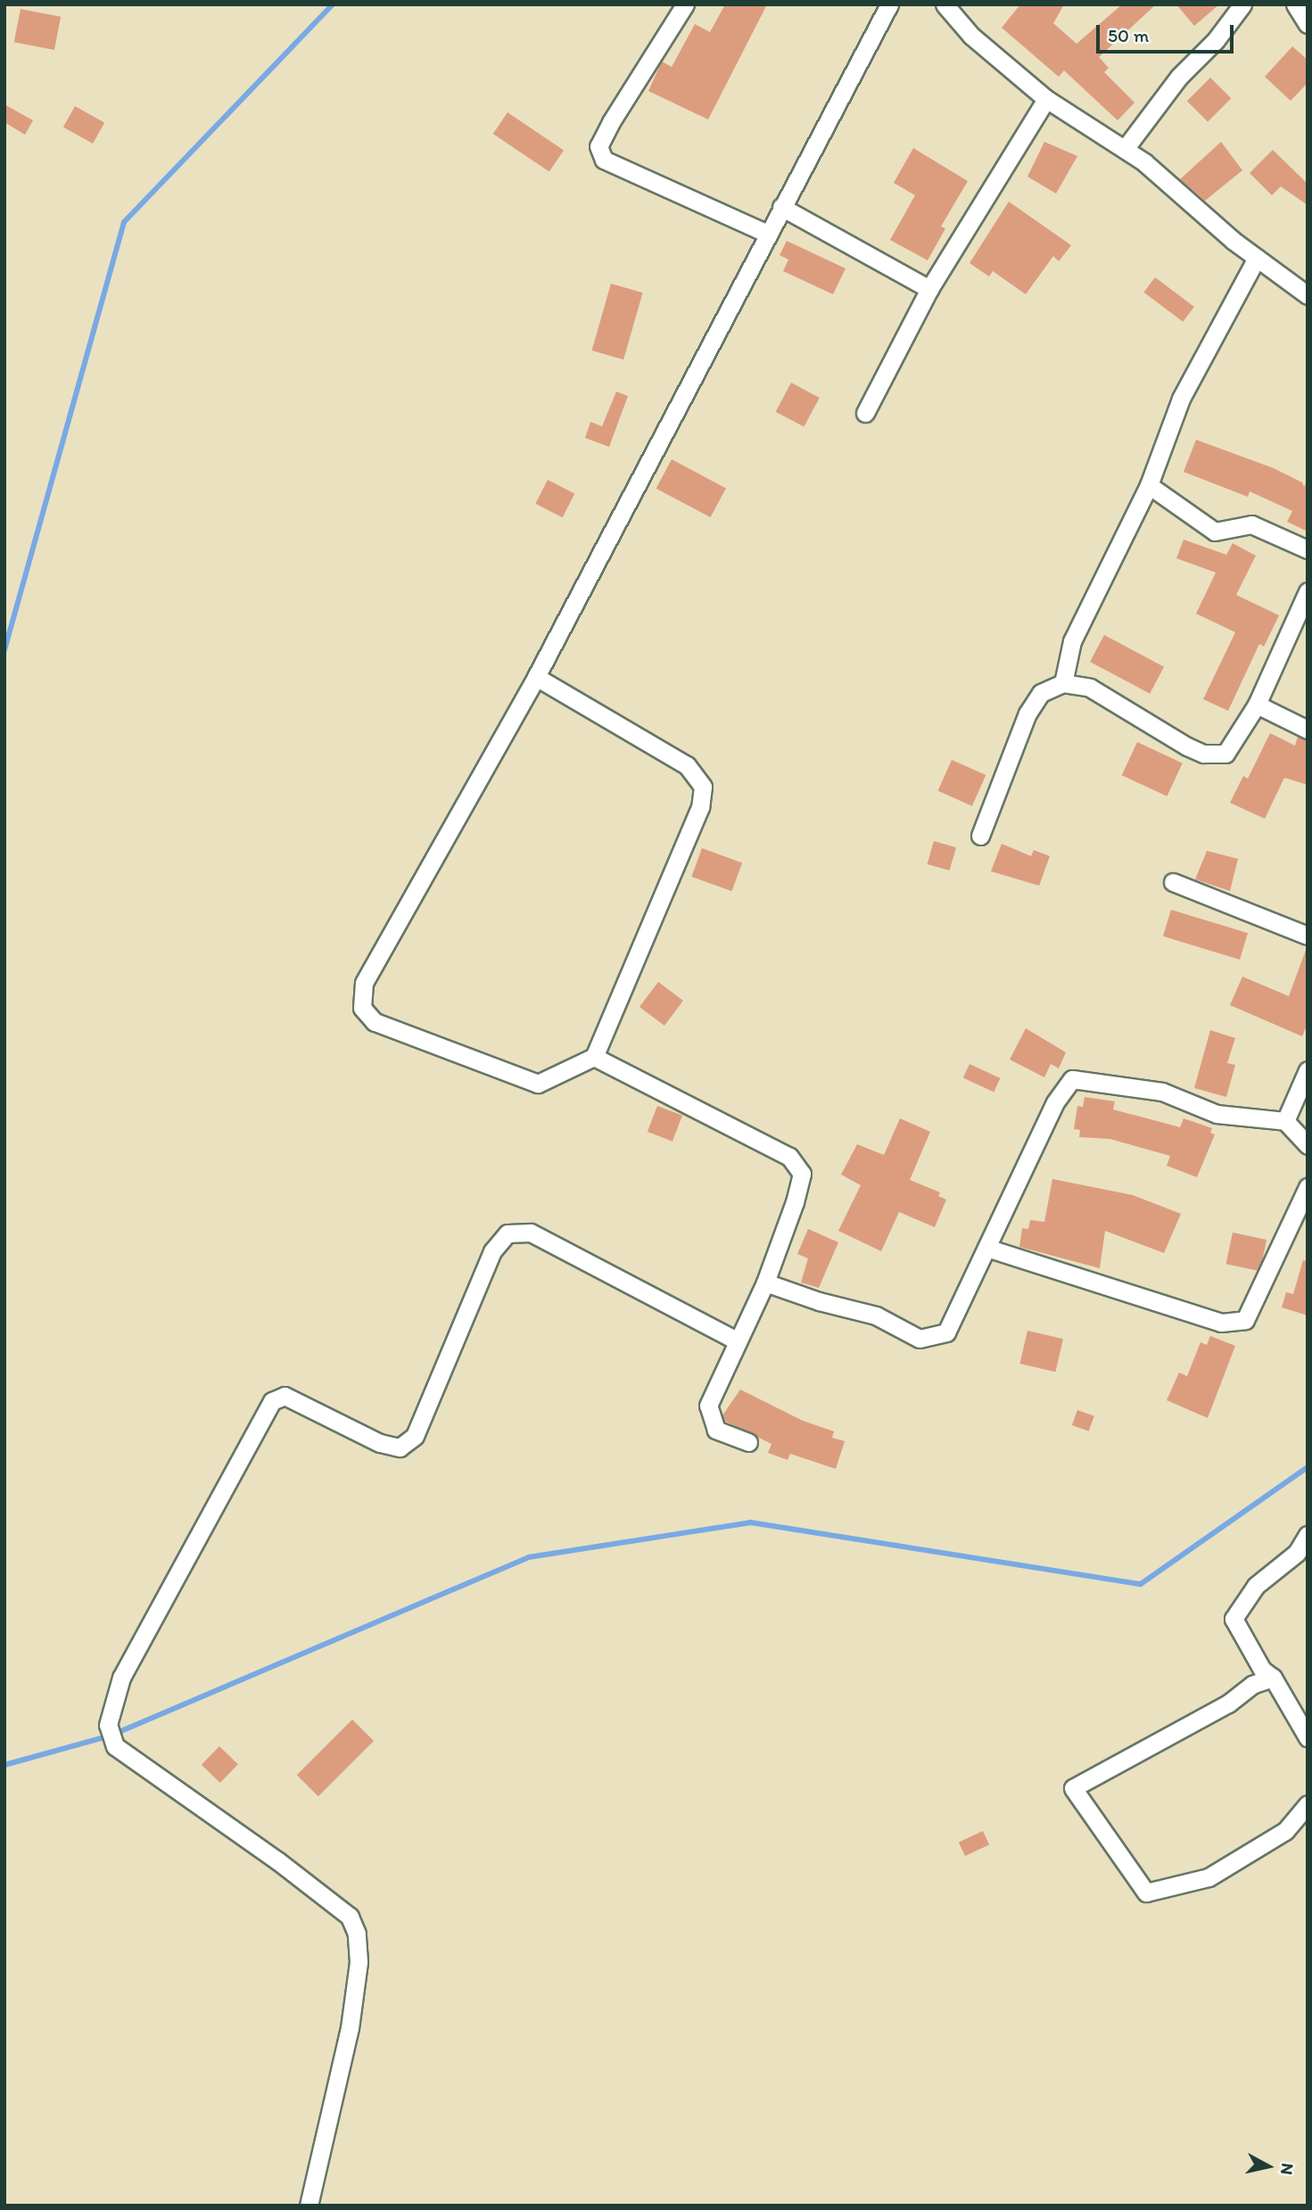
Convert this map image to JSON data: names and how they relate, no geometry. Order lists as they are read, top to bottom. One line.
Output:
{"scale_bar":"50 m","north":"right"}
